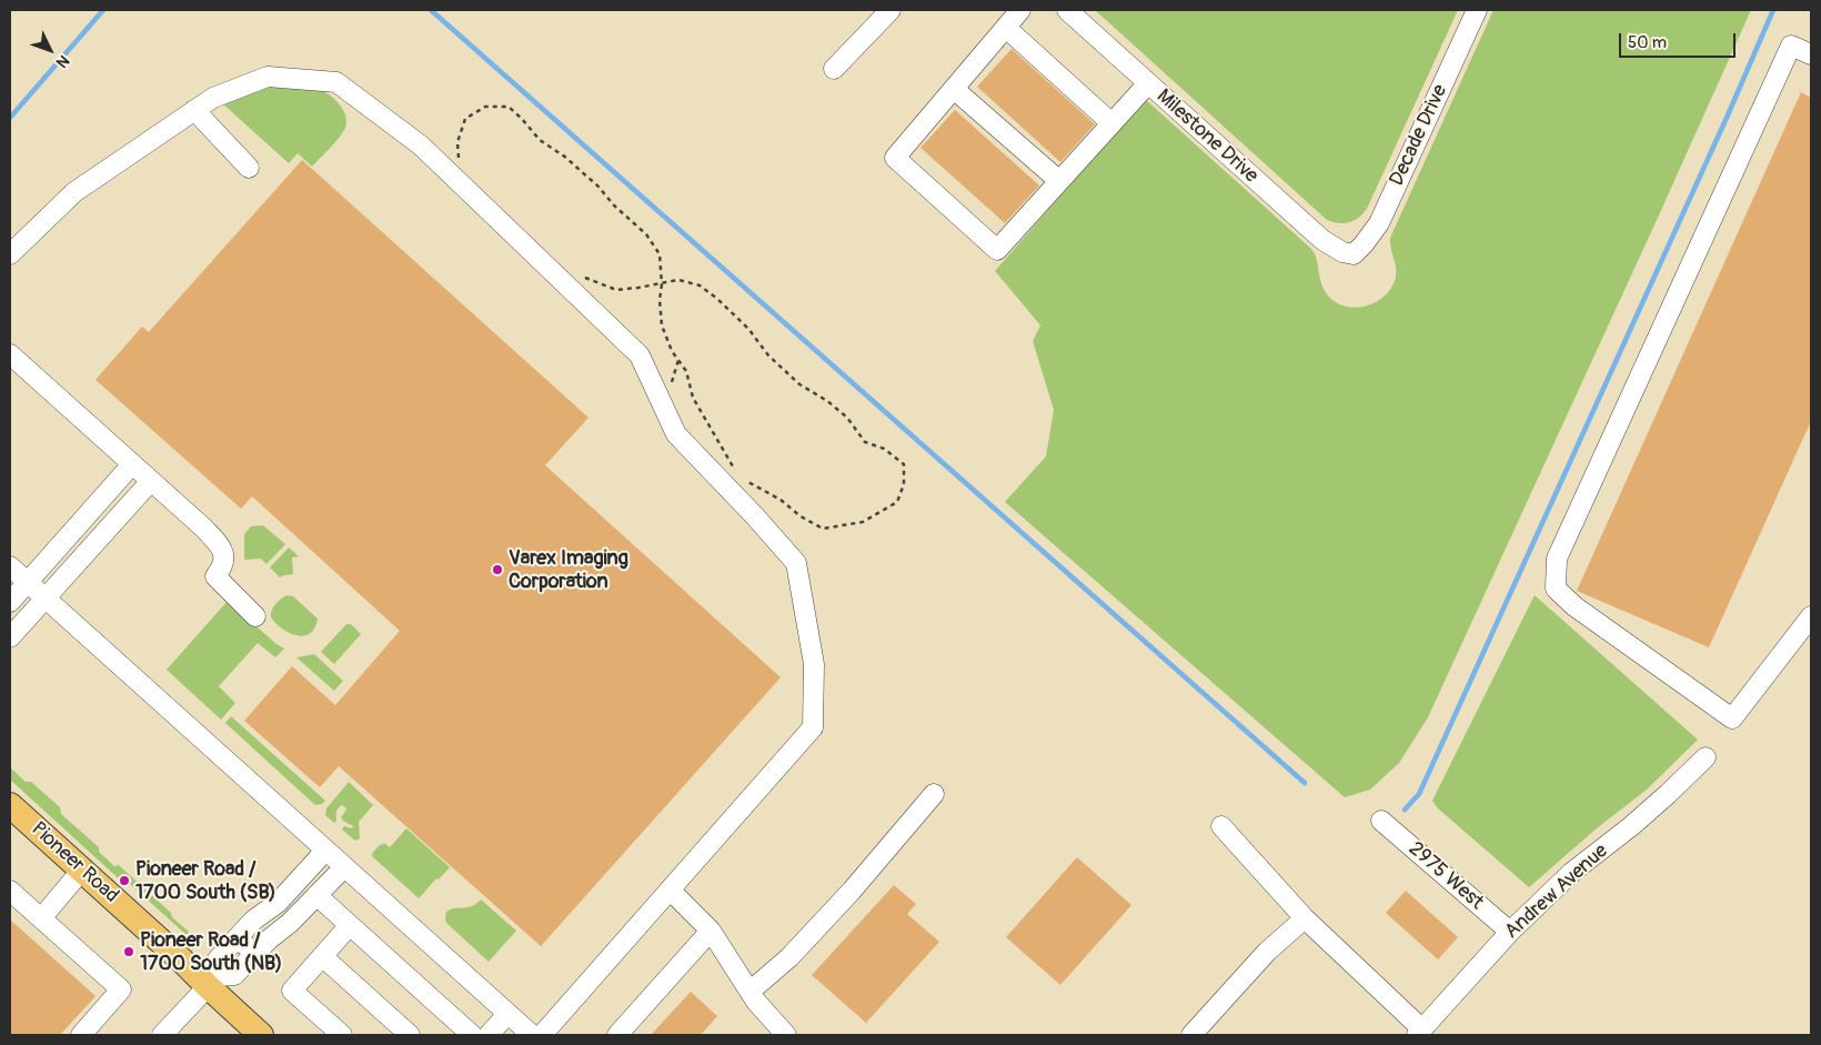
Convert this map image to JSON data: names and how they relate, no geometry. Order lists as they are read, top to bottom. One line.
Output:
{"streets":{"main road":["Pioneer Road"],"street":["Decade Drive","Milestone Drive","2975 West","Andrew Avenue"]},"crossings":[["Decade Drive","Milestone Drive"],["2975 West","Andrew Avenue"]],"places":["Varex Imaging Corporation","Pioneer Road / 1700 South (SB)","Pioneer Road / 1700 South (NB)"],"scale_bar":"50 m","north":"bottom right"}
